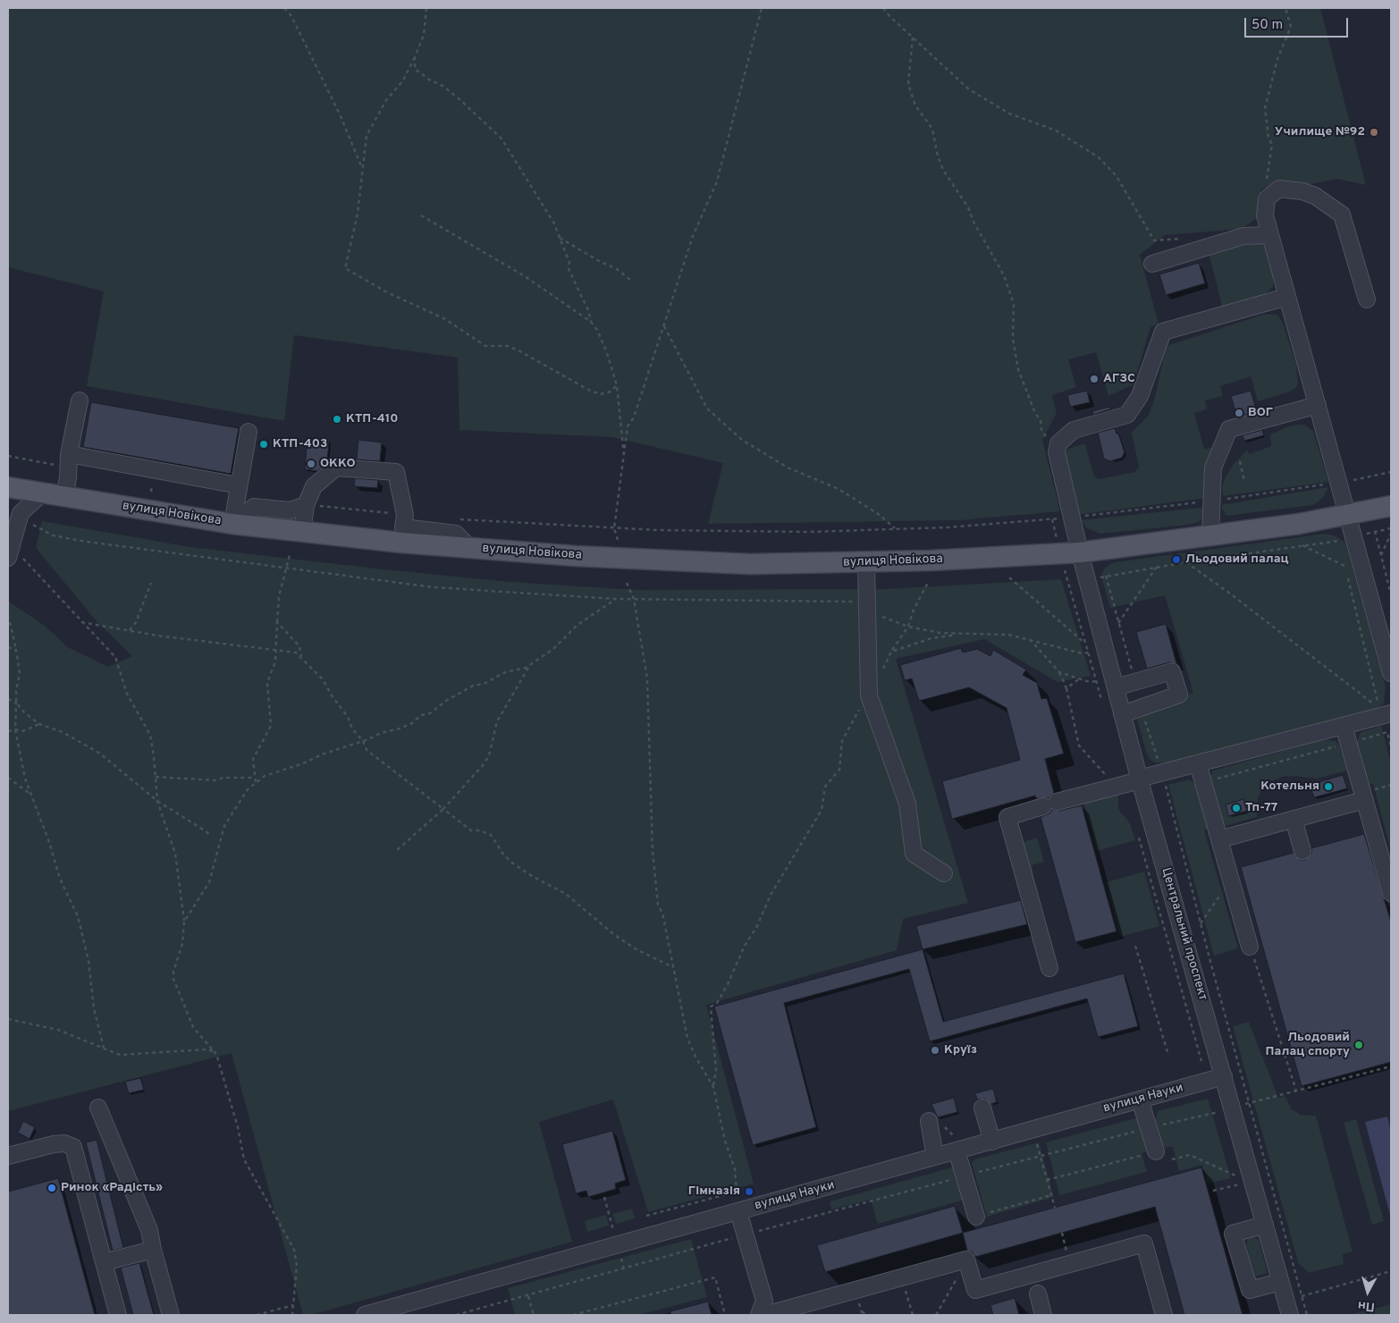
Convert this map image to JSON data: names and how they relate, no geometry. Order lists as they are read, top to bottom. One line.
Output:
{"streets":{"main road":["вулиця Новікова"],"street":["Центральний проспект","вулиця Науки"]},"crossings":[["вулиця Новікова","Центральний проспект"],["Центральний проспект","вулиця Науки"]],"places":["Училище №92","АГЗС","ВОГ","КТП-410","КТП-403","ОККО","Льодовий палац","Котельня","Тп-77","Льодовий Палац спорту","Круїз","Ринок «Радість»","Гімназія"],"scale_bar":"50 m","north":"bottom"}
